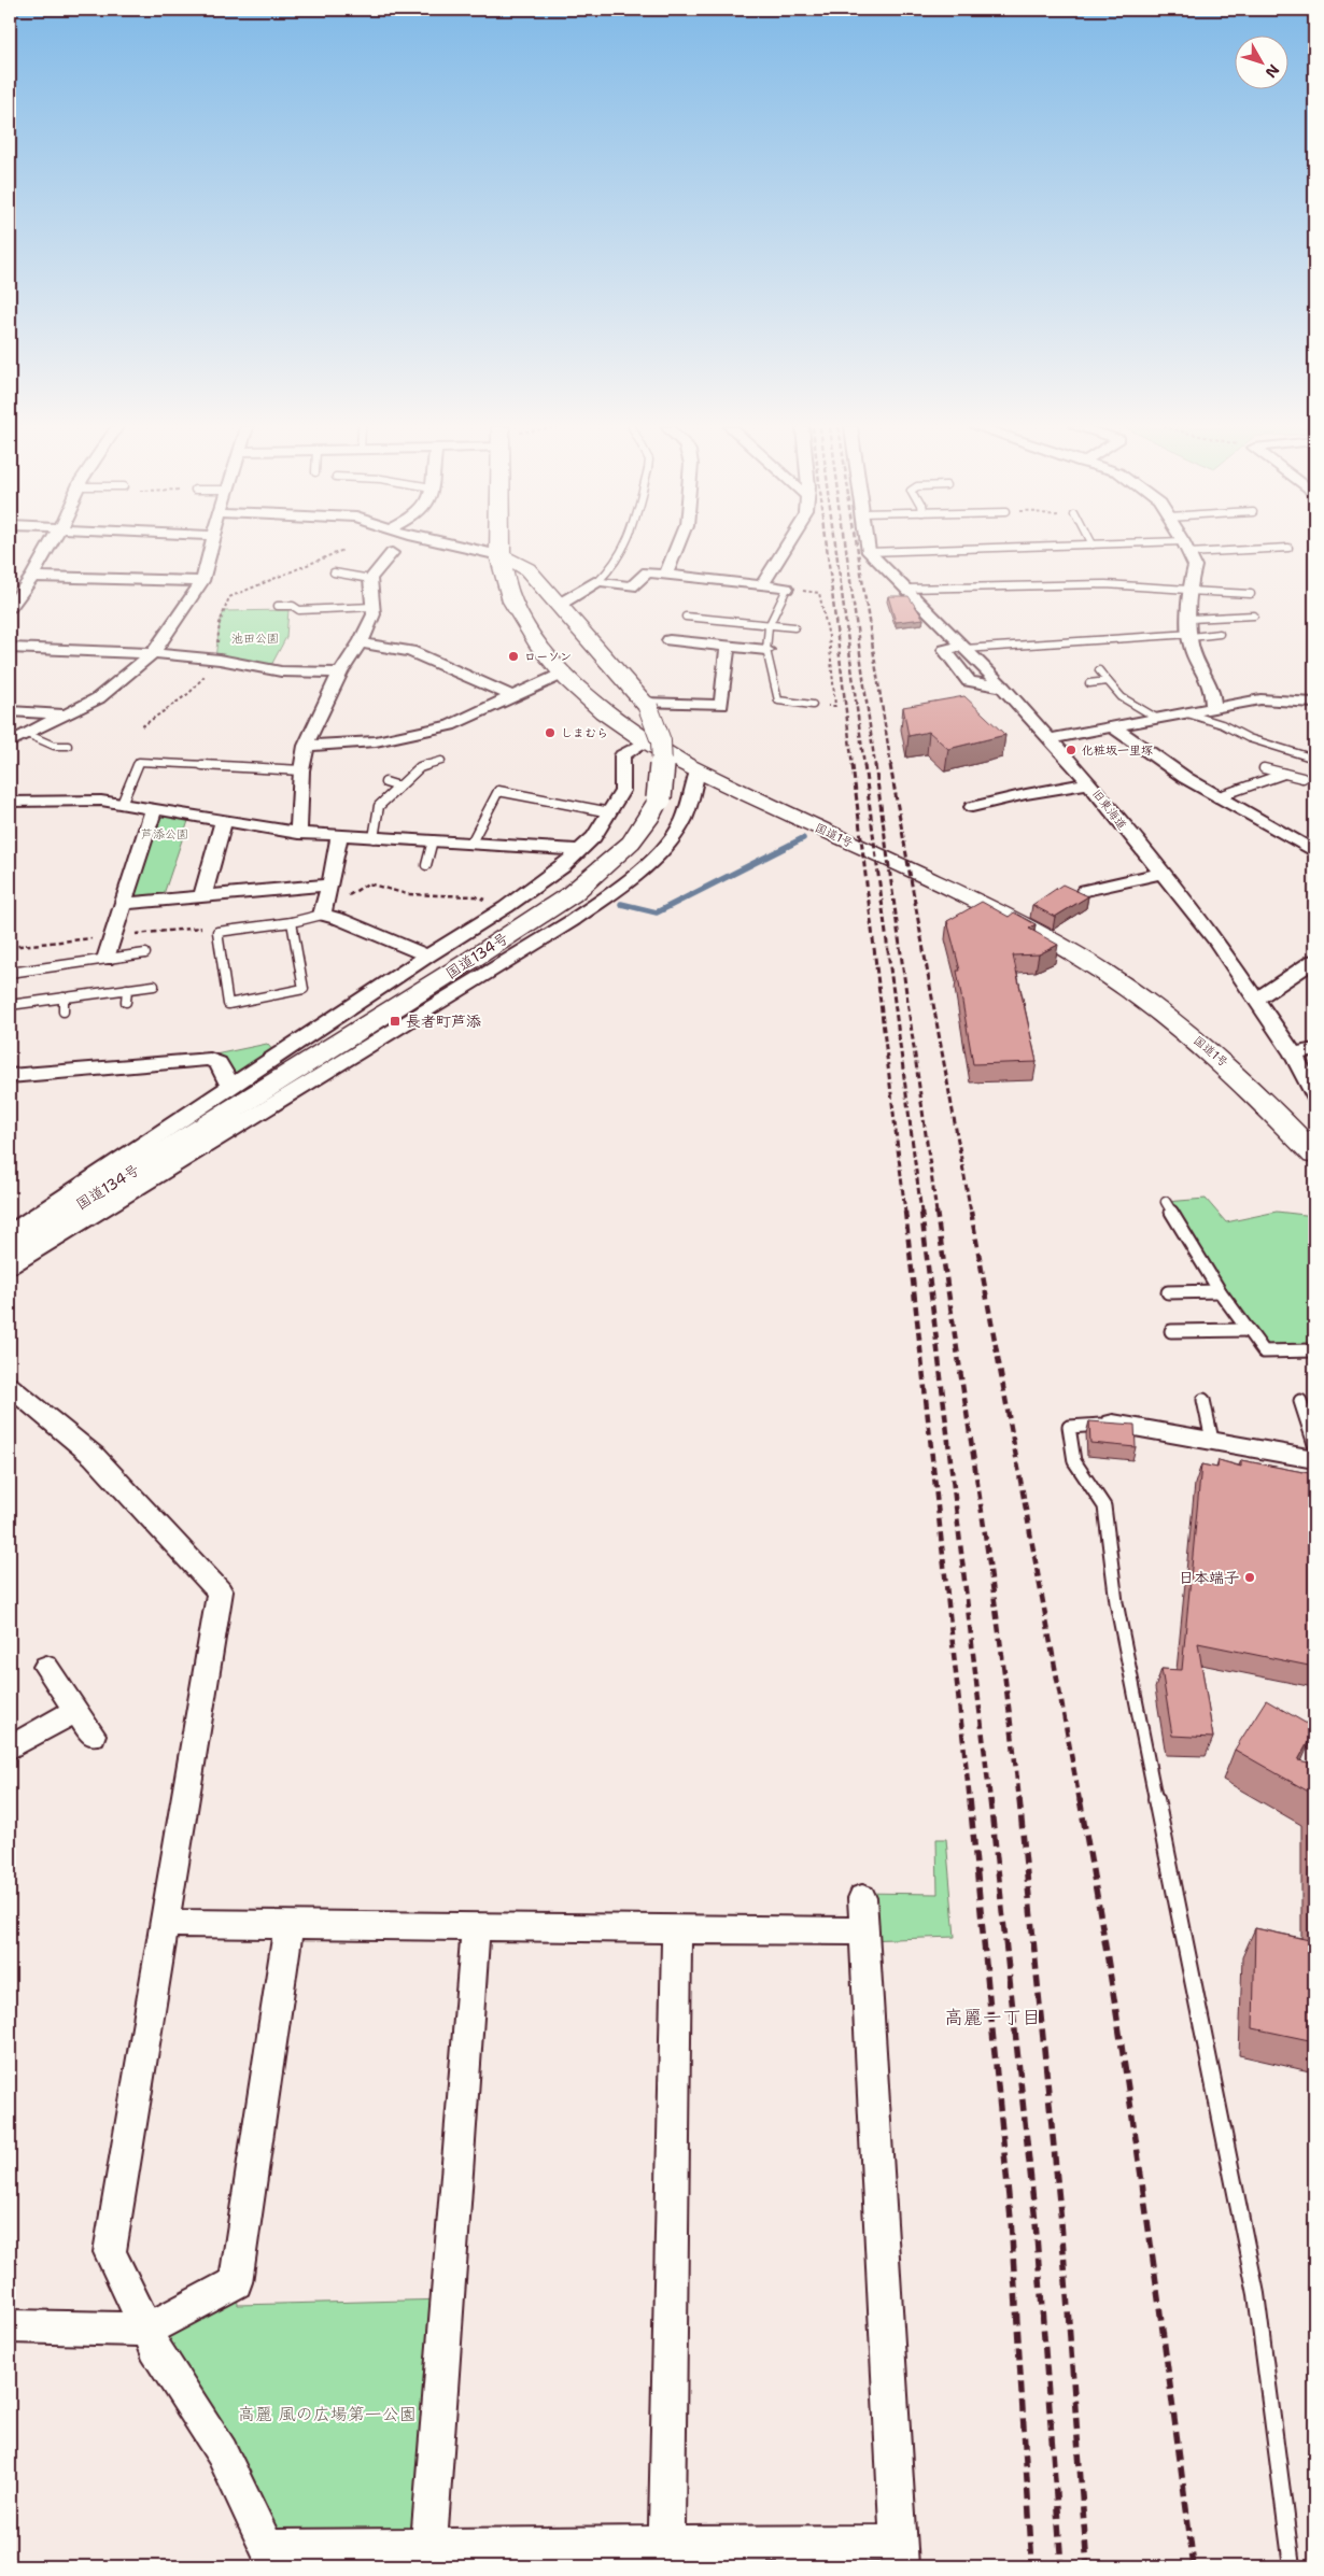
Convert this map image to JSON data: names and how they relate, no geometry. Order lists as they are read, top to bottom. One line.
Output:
{"streets":{"highway":["国道1号","国道134号"],"street":["旧東海道"]},"crossings":[["国道1号","国道134号"]],"districts":["高麗一丁目"],"parks":["池田公園","芦添公園","高麗 風の広場第一公園"],"places":{"other":["ローソン","しまむら","化粧坂一里塚","日本端子"],"transit":["長者町芦添"]},"north":"bottom right"}
